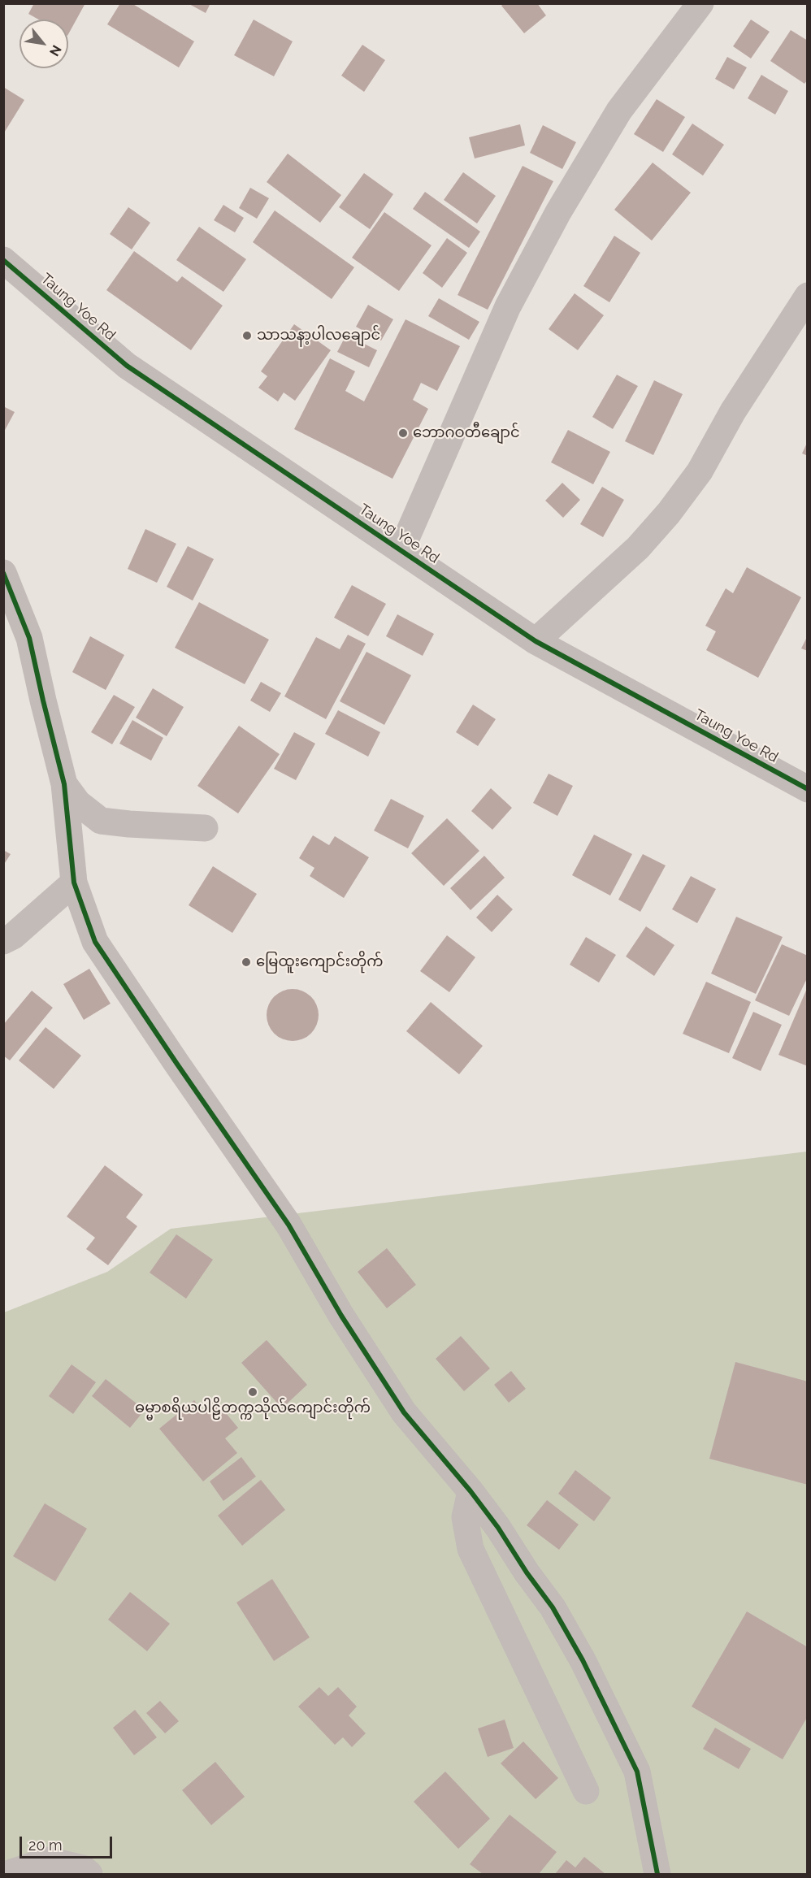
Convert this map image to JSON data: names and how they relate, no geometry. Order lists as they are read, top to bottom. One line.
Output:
{"streets":{"street":["Taung Yoe Rd"]},"places":["သာသနာ့ပါလချောင်","ဘောဂဝတီချောင်","မြေထူးကျောင်းတိုက်","ဓမ္မာစရိယပါဠိတက္ကသိုလ်ကျောင်းတိုက်"],"scale_bar":"20 m","north":"bottom right"}
